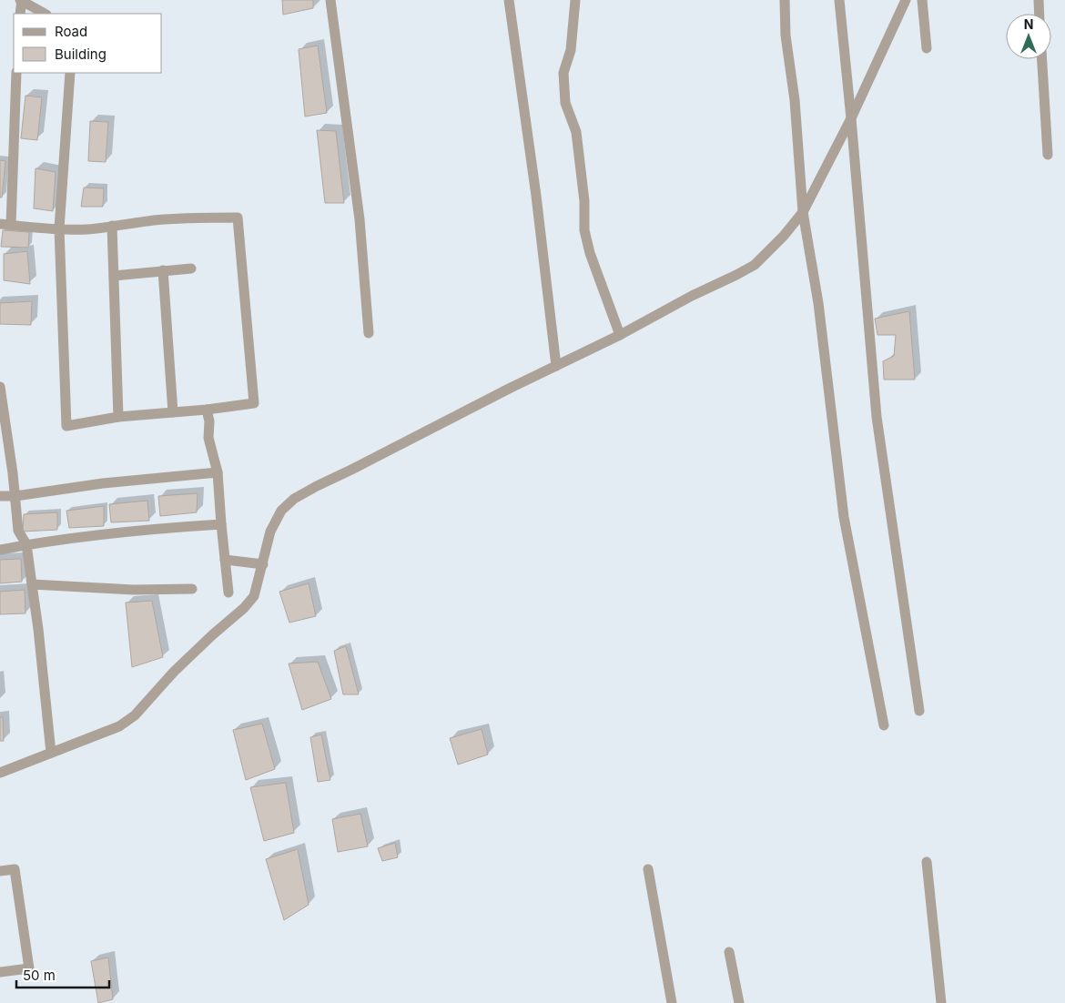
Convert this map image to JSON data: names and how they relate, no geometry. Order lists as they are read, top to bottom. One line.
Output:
{"legend":["Road","Building"],"scale_bar":"50 m","north":"top"}
